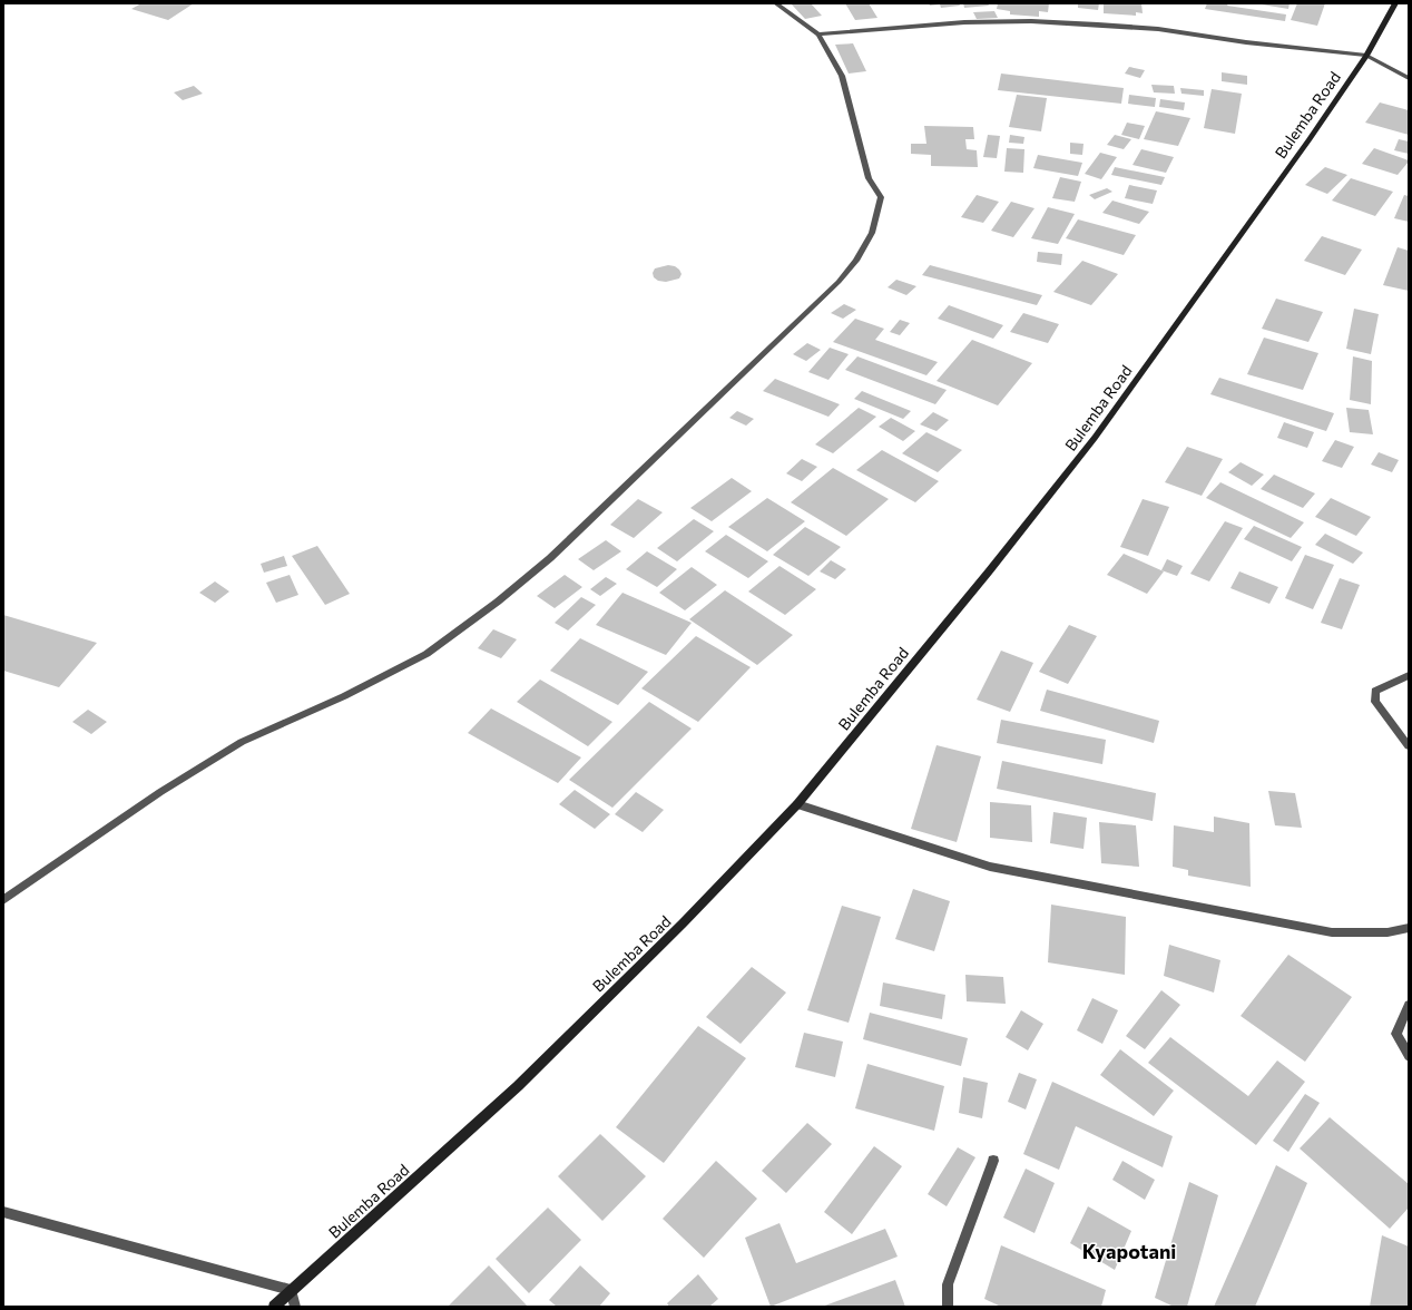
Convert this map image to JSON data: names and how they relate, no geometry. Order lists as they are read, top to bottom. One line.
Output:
{"streets":{"main road":["Bulemba Road"]},"districts":["Kyapotani"]}
